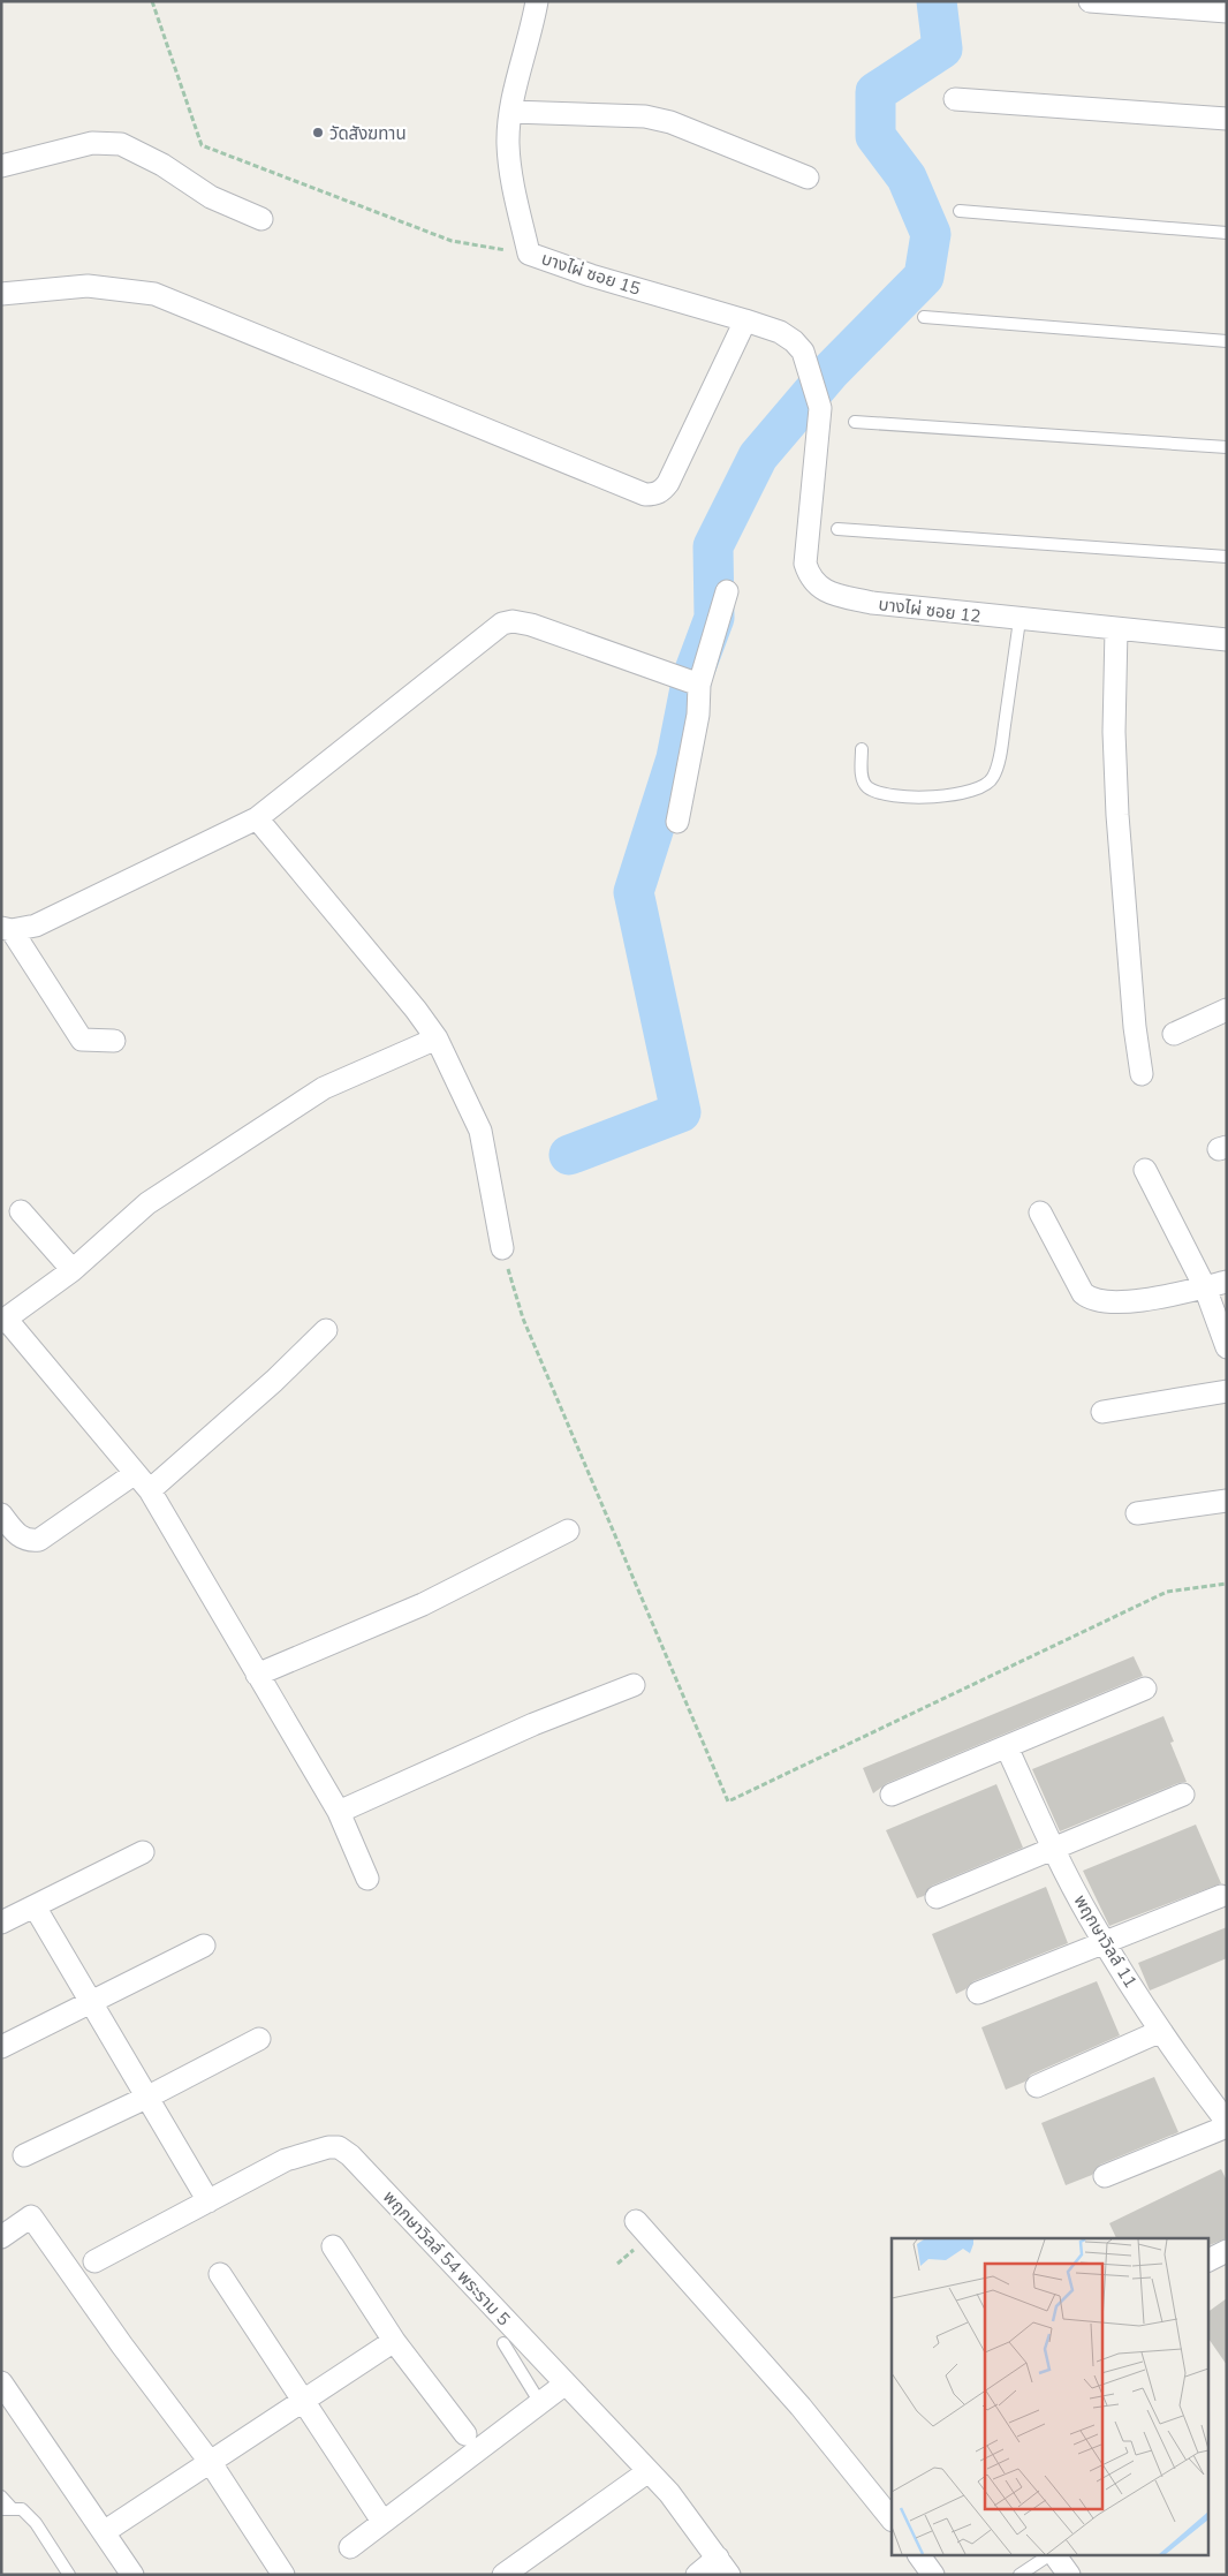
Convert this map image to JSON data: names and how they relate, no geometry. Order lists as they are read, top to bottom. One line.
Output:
{"streets":{"street":["บางไผ่ ซอย 15","บางไผ่ ซอย 12","พฤกษาวิลล์ 11","พฤกษาวิลล์ 54 พระราม 5"]},"crossings":[["บางไผ่ ซอย 15","บางไผ่ ซอย 12"]],"places":["วัดสังฆทาน"]}
